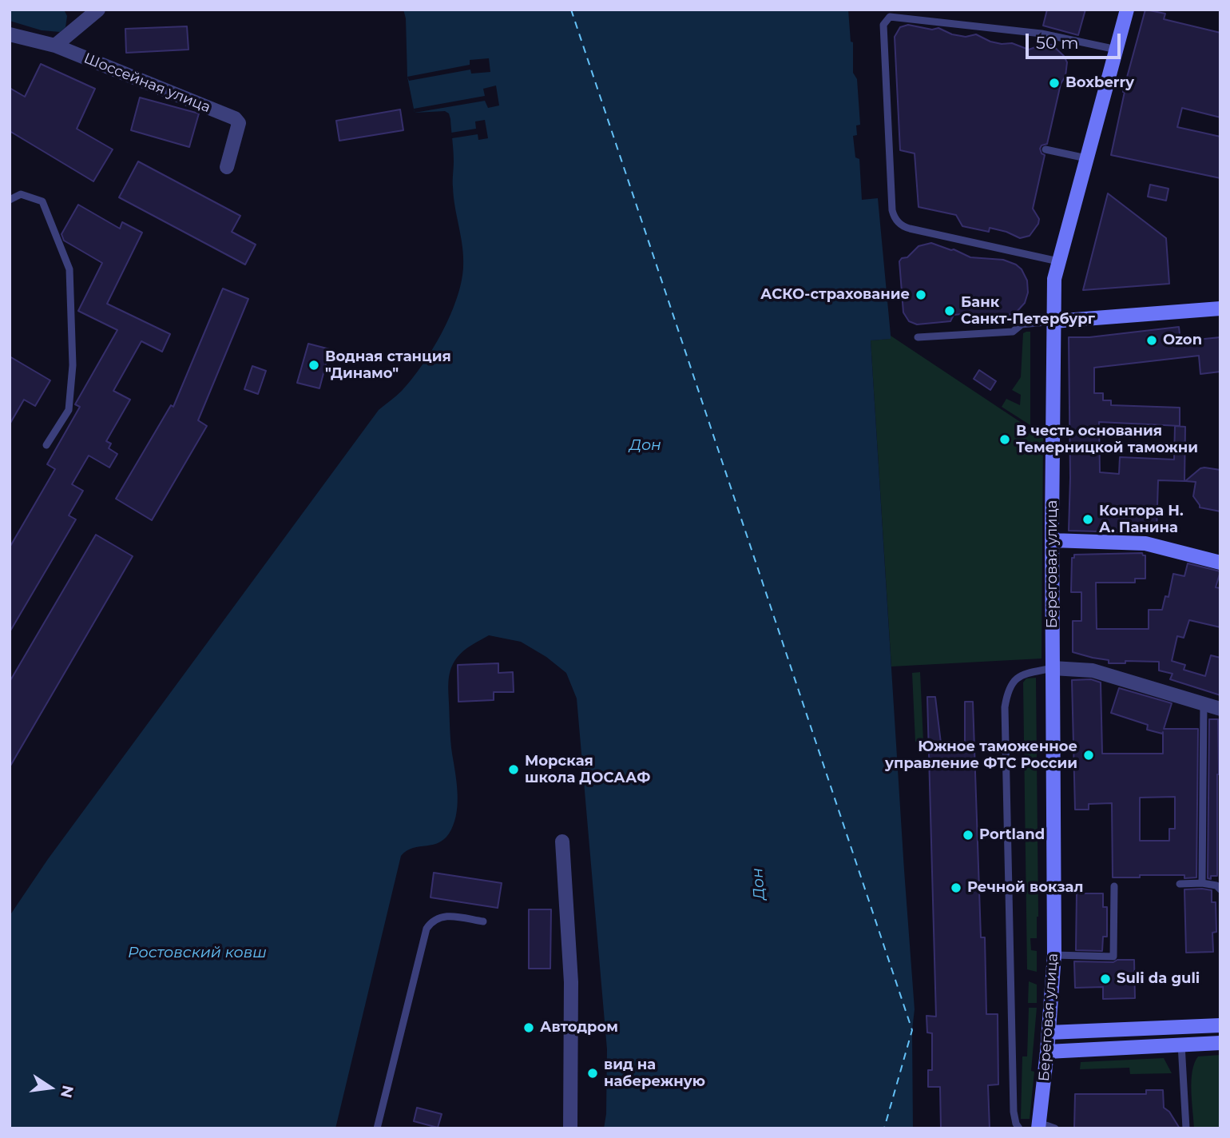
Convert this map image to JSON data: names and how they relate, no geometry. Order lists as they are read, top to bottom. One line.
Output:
{"streets":{"main road":["Береговая улица"],"street":["Шоссейная улица"]},"water":["Дон","Ростовский ковш"],"places":["Boxberry","АСКО-страхование","Банк Санкт-Петербург","Ozon","Водная станция \"Динамо\"","В честь основания Темерницкой таможни","Контора Н. А. Панина","Южное таможенное управление ФТС России","Морская школа ДОСААФ","Portland","Речной вокзал","Suli da guli","Автодром","вид на набережную"],"scale_bar":"50 m","north":"right"}
